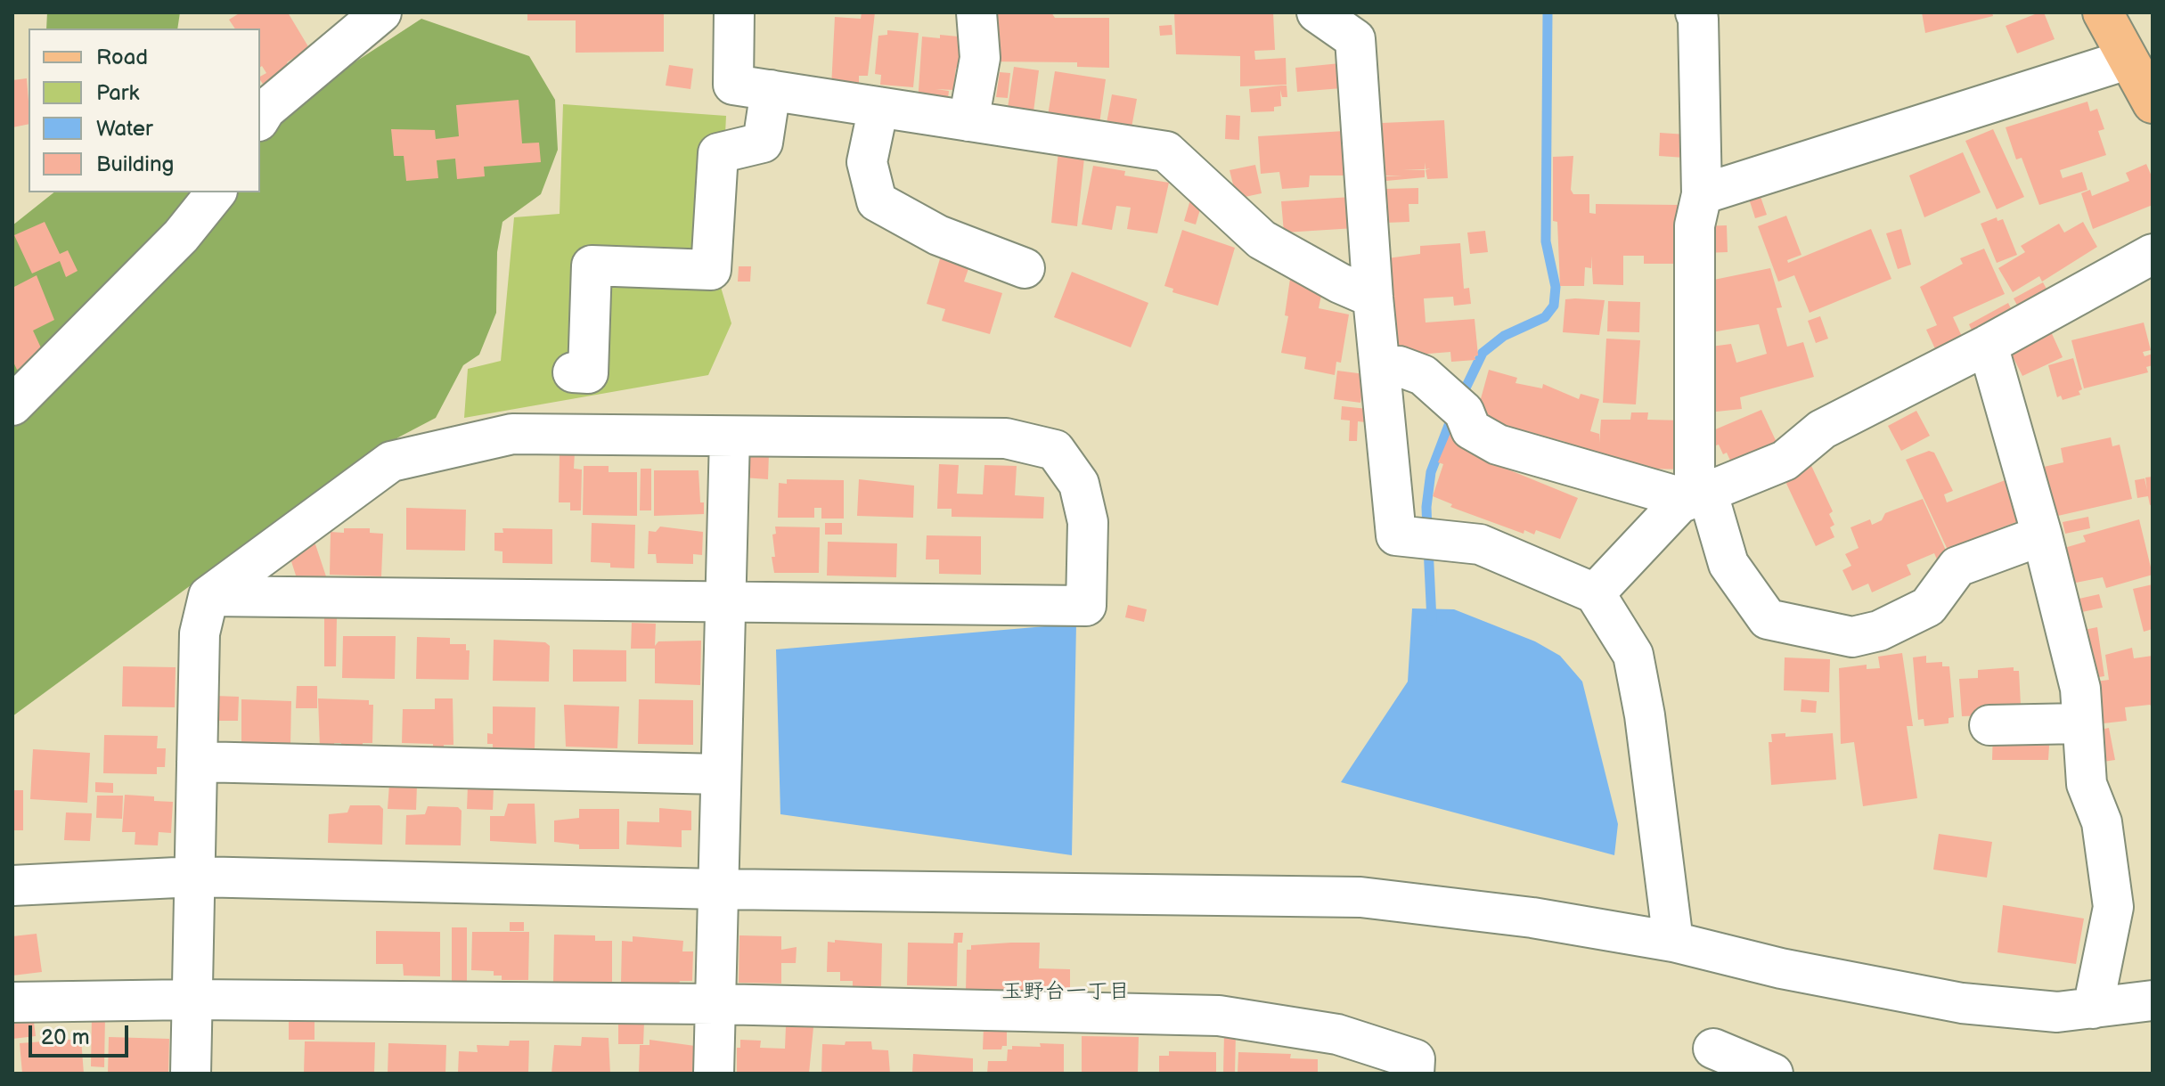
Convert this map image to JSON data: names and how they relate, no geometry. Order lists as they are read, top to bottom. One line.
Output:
{"districts":["玉野台一丁目"],"legend":["Road","Park","Water","Building"],"scale_bar":"20 m"}
